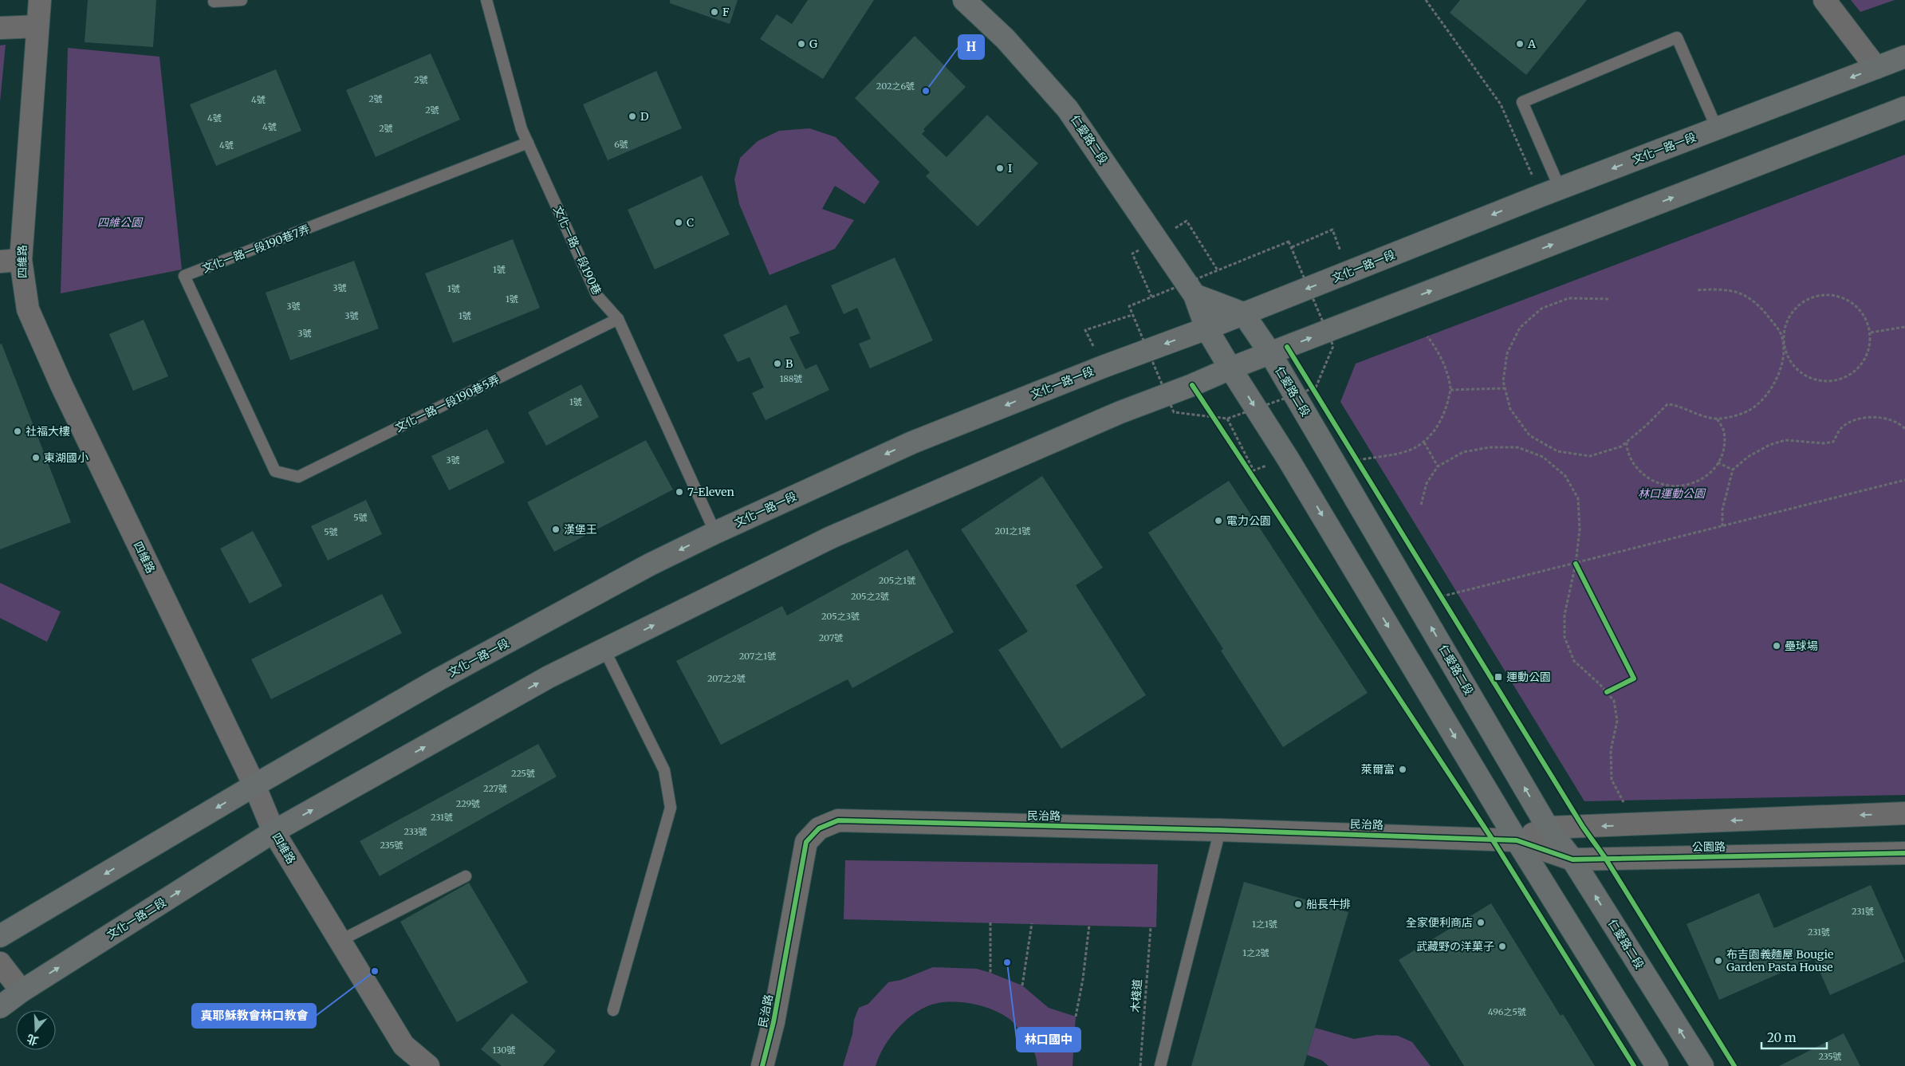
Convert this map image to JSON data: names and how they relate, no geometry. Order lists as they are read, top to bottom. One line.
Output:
{"streets":{"main road":["仁愛路二段","文化一路一段","文化一路二段"],"street":["四維路","民治路","公園路"],"lane":["文化一路一段190巷7弄","文化一路一段190巷","文化一路一段190巷5弄"],"path":["木棧道"]},"crossings":[["仁愛路二段","文化一路一段"],["仁愛路二段","民治路"],["仁愛路二段","公園路"],["文化一路一段","文化一路一段190巷"],["文化一路一段","四維路"],["文化一路一段190巷7弄","文化一路一段190巷"],["文化一路一段190巷7弄","文化一路一段190巷5弄"],["文化一路一段190巷","文化一路一段190巷5弄"],["四維路","文化一路二段"],["民治路","公園路"]],"parks":["四維公園","林口運動公園"],"places":{"other":["F","G","A","H","D","I","C","B","社福大樓","東湖國小","7-Eleven","電力公園","漢堡王","壘球場","萊爾富","船長牛排","全家便利商店","武藏野の洋菓子","布吉園義麵屋 Bougie Garden Pasta House","林口國中","真耶穌教會林口教會"],"transit":["運動公園"]},"house_numbers":["2號","202之6號","2號","4號","2號","4號","4號","2號","6號","4號","1號","3號","1號","1號","3號","3號","1號","3號","188號","1號","3號","5號","201之1號","5號","205之1號","205之2號","205之3號","207號","207之1號","207之2號","225號","227號","229號","231號","233號","235號","231號","1之1號","231號","1之2號","496之5號","130號","235號"],"scale_bar":"20 m","north":"bottom"}
